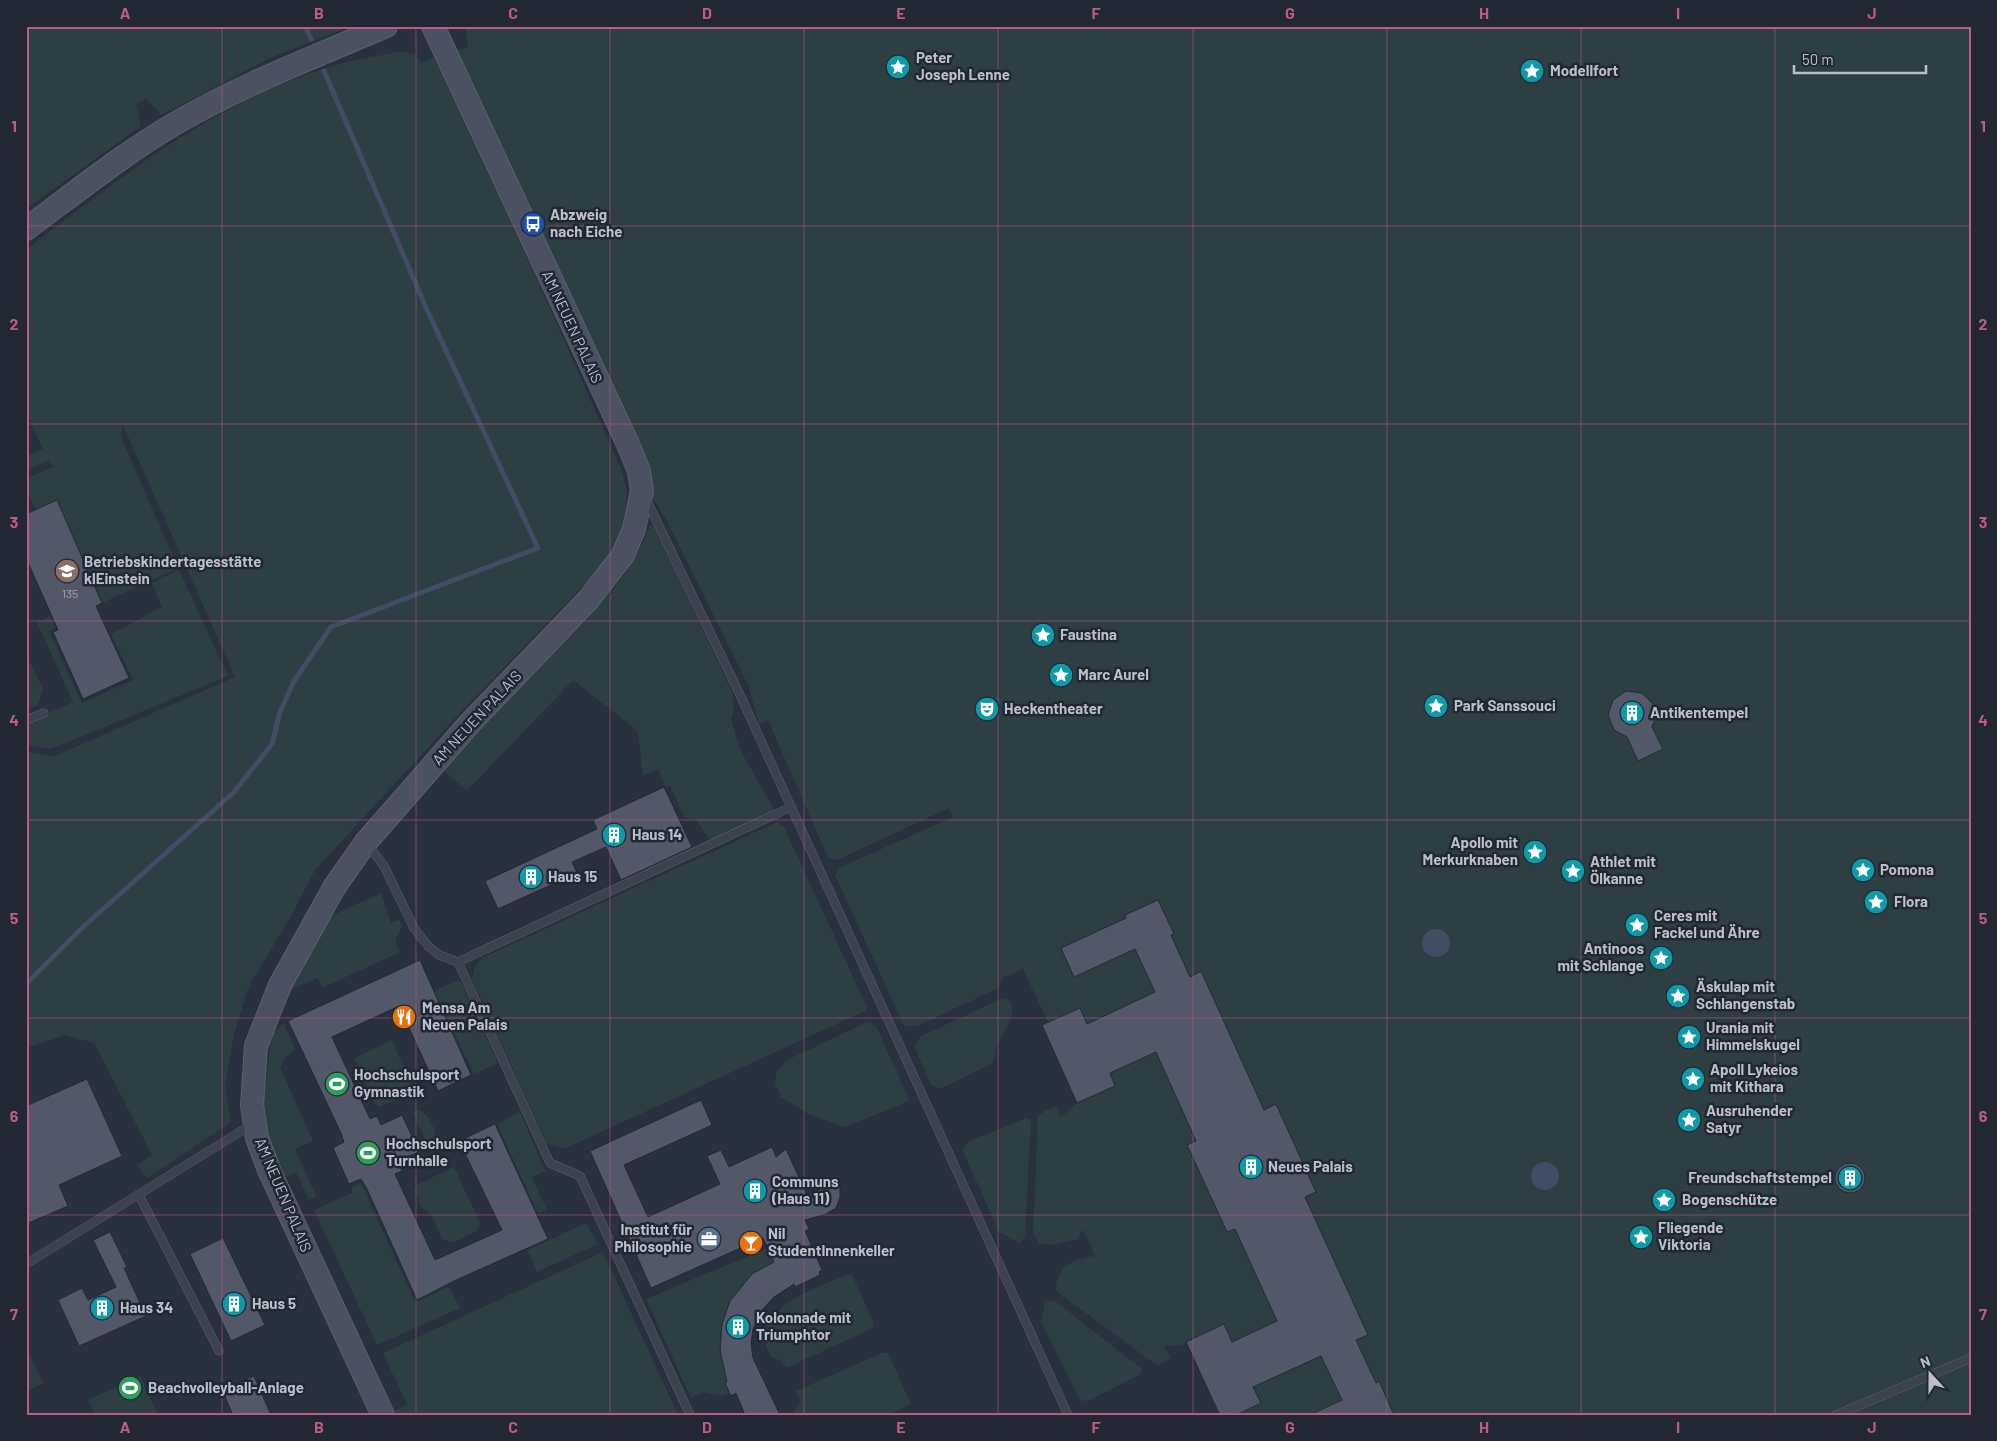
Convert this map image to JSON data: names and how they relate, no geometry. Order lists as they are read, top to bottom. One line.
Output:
{"streets":{"street":["AM NEUEN PALAIS"]},"places":{"place":["Peter Joseph Lenne","Modellfort","Faustina","Marc Aurel","Park Sanssouci","Apollo mit Merkurknaben","Pomona","Athlet mit Ölkanne","Flora","Ceres mit Fackel und Ähre","Antinoos mit Schlange","Äskulap mit Schlangenstab","Urania mit Himmelskugel","Apoll Lykeios mit Kithara","Ausruhender Satyr","Bogenschütze","Fliegende Viktoria"],"bus stop":["Abzweig nach Eiche"],"school or university":["Betriebskindertagesstätte klEinstein"],"theatre":["Heckentheater"],"building":["Antikentempel","Haus 14","Haus 15","Neues Palais","Freundschaftstempel","Communs (Haus 11)","Haus 5","Haus 34","Kolonnade mit Triumphtor"],"restaurant":["Mensa Am Neuen Palais"],"sports":["Hochschulsport Gymnastik","Hochschulsport Turnhalle","Beachvolleyball-Anlage"],"office":["Institut für Philosophie"],"bar":["Nil StudentInnenkeller"]},"house_numbers":["135"],"scale_bar":"50 m","north":"top","grid":{"columns":["A","B","C","D","E","F","G","H","I","J"],"rows":["1","2","3","4","5","6","7"]}}
